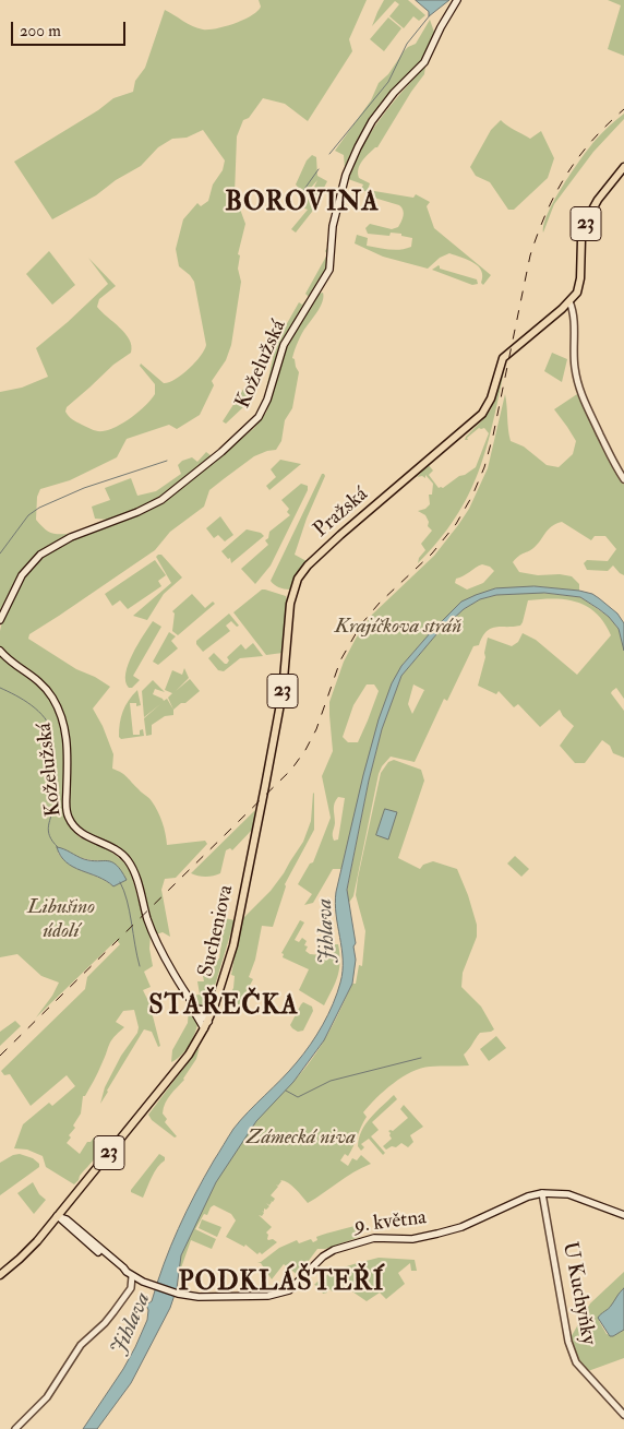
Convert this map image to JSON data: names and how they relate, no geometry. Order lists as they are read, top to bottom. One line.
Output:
{"streets":{"main road":["23","Koželužská","Pražská","Sucheniova","9. května"],"street":["U Kuchyňky"]},"crossings":[["23","Sucheniova"],["Pražská","Sucheniova"],["9. května","U Kuchyňky"]],"districts":["BOROVINA","STAŘEČKA","PODKLÁŠTEŘÍ"],"water":["Jihlava"],"parks":["Krajíčkova stráň","Libušino údolí","Zámecká niva"],"scale_bar":"200 m"}
